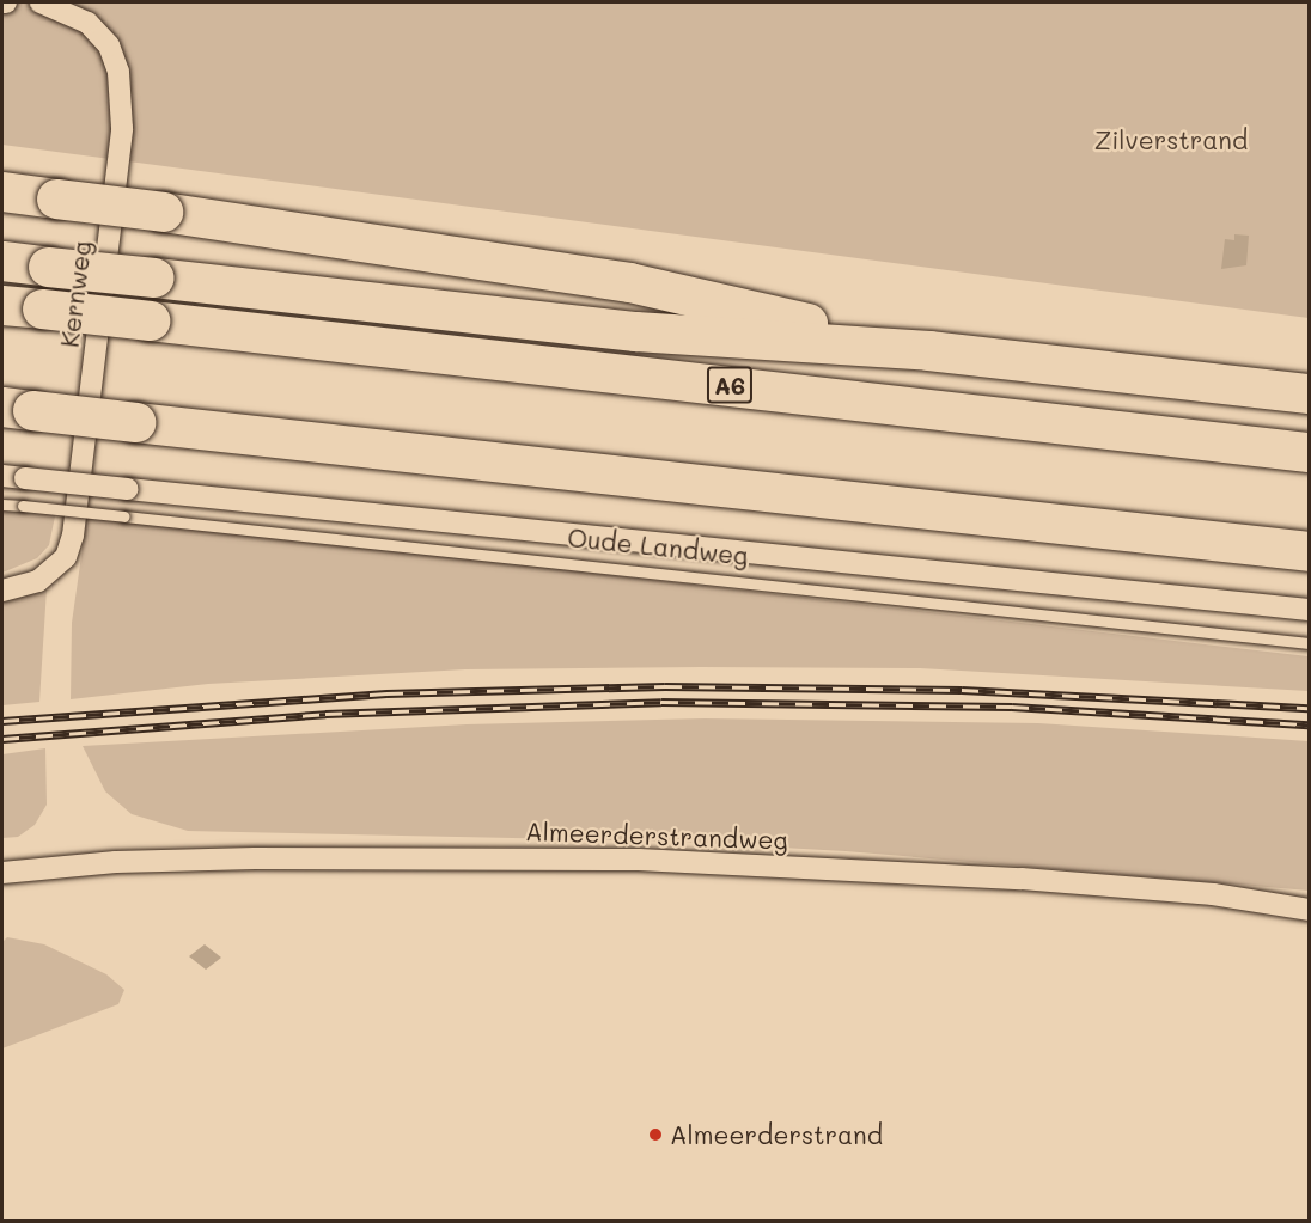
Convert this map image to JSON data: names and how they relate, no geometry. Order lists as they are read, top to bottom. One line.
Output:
{"streets":{"highway":["A6"],"street":["Kernweg","Oude Landweg","Almeerderstrandweg"]},"parks":["Zilverstrand"],"places":["Almeerderstrand"]}
